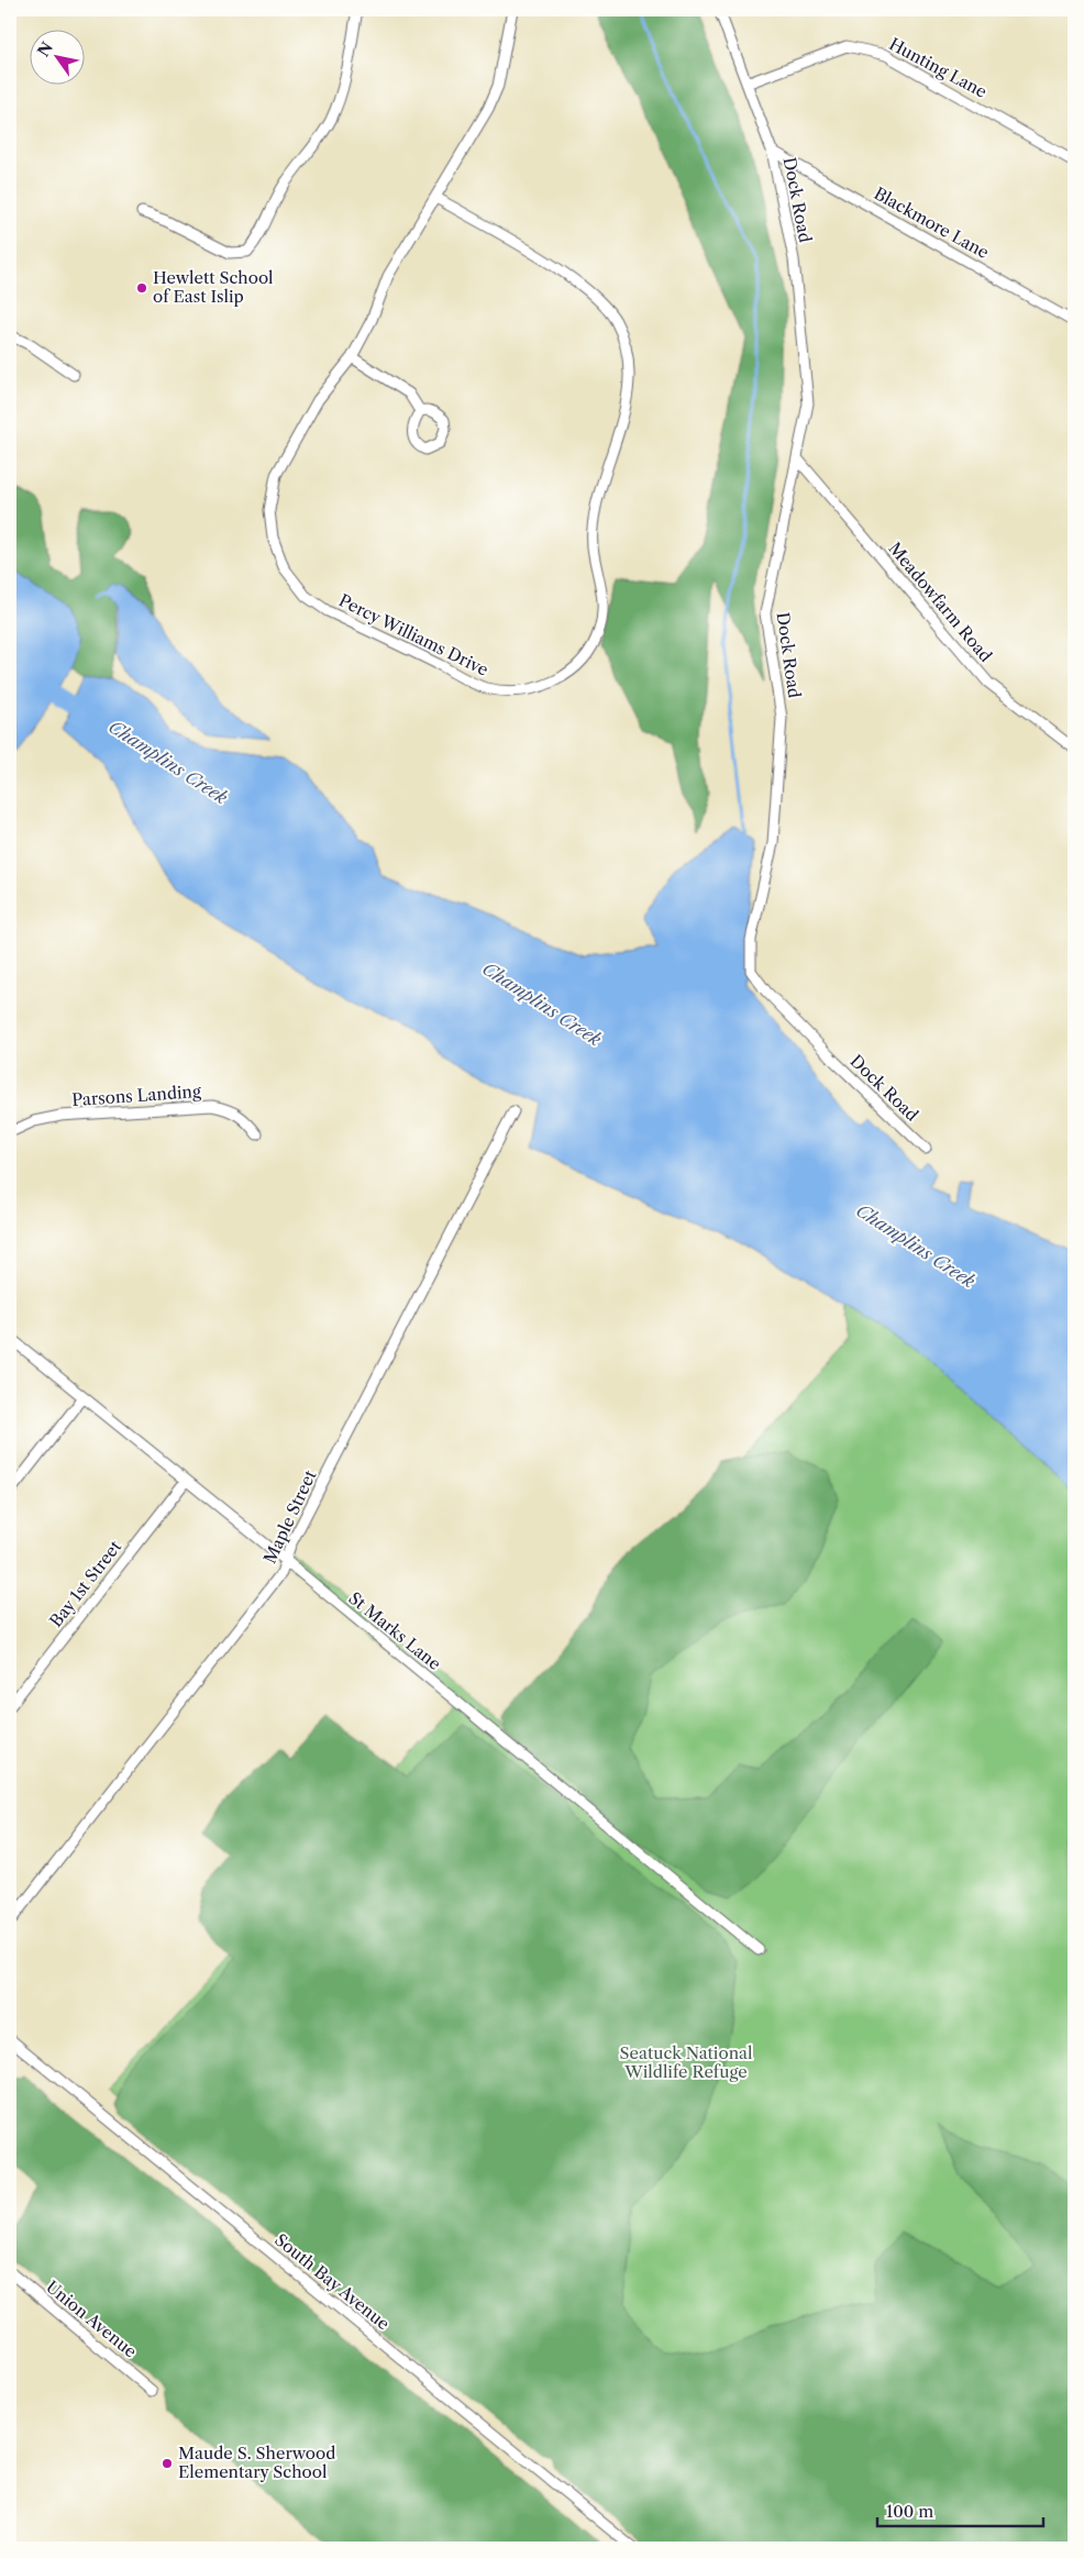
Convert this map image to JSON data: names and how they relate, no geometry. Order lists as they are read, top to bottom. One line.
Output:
{"streets":{"street":["Hunting Lane","Dock Road","Blackmore Lane","Meadowfarm Road","Percy Williams Drive","Parsons Landing","Maple Street","Bay 1st Street","St Marks Lane","South Bay Avenue","Union Avenue"]},"crossings":[["Hunting Lane","Dock Road"],["Dock Road","Blackmore Lane"],["Dock Road","Meadowfarm Road"],["Maple Street","St Marks Lane"],["Bay 1st Street","St Marks Lane"]],"water":["Champlins Creek"],"parks":["Seatuck National Wildlife Refuge"],"places":["Hewlett School of East Islip","Maude S. Sherwood Elementary School"],"scale_bar":"100 m","north":"top left"}
